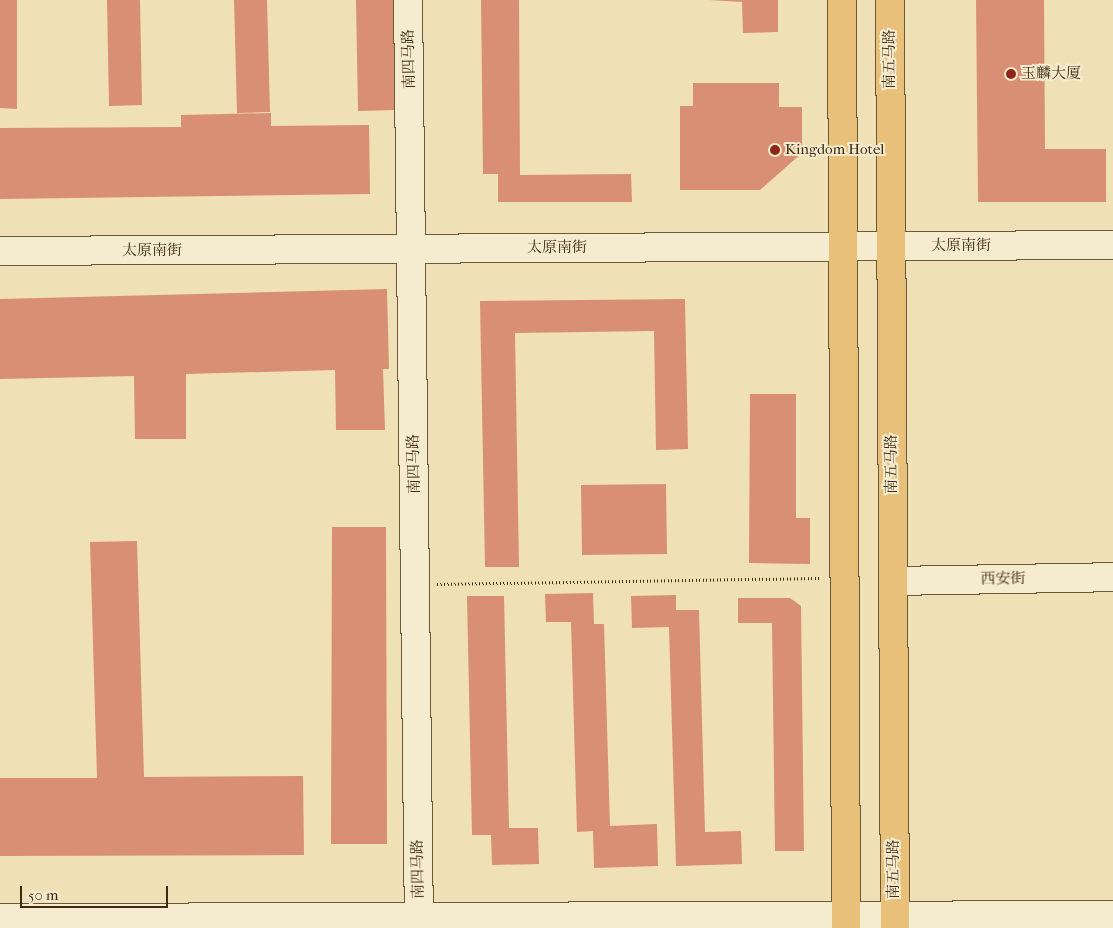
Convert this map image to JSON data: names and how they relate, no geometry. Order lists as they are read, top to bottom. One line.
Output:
{"streets":{"main road":["南五马路"],"street":["南四马路","太原南街","西安街"]},"crossings":[["南四马路","太原南街"],["南五马路","太原南街"],["南五马路","西安街"]],"places":["玉麟大厦","Kingdom Hotel"],"scale_bar":"50 m"}
